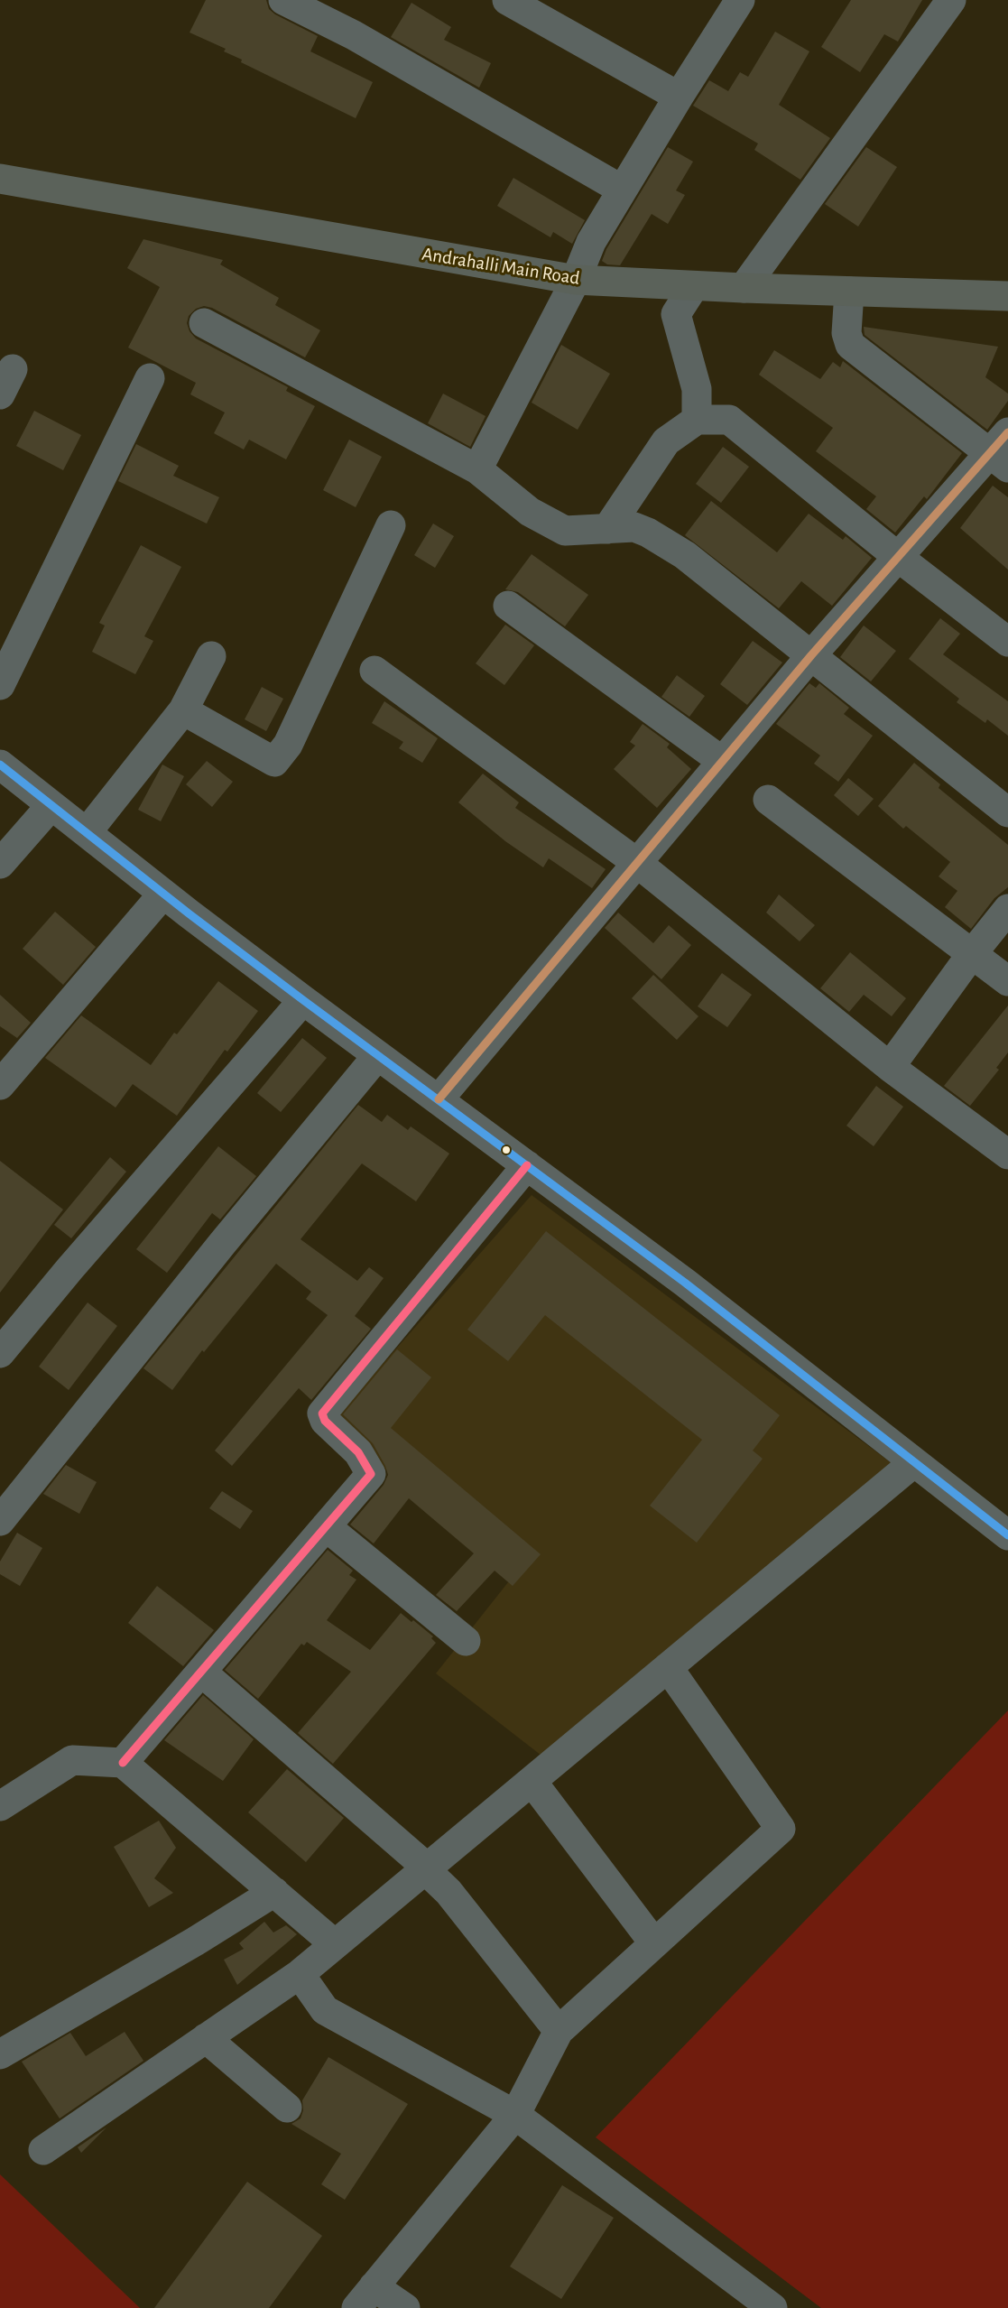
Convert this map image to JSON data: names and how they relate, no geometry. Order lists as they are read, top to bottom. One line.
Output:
{"streets":{"main road":["Andrahalli Main Road"]}}
